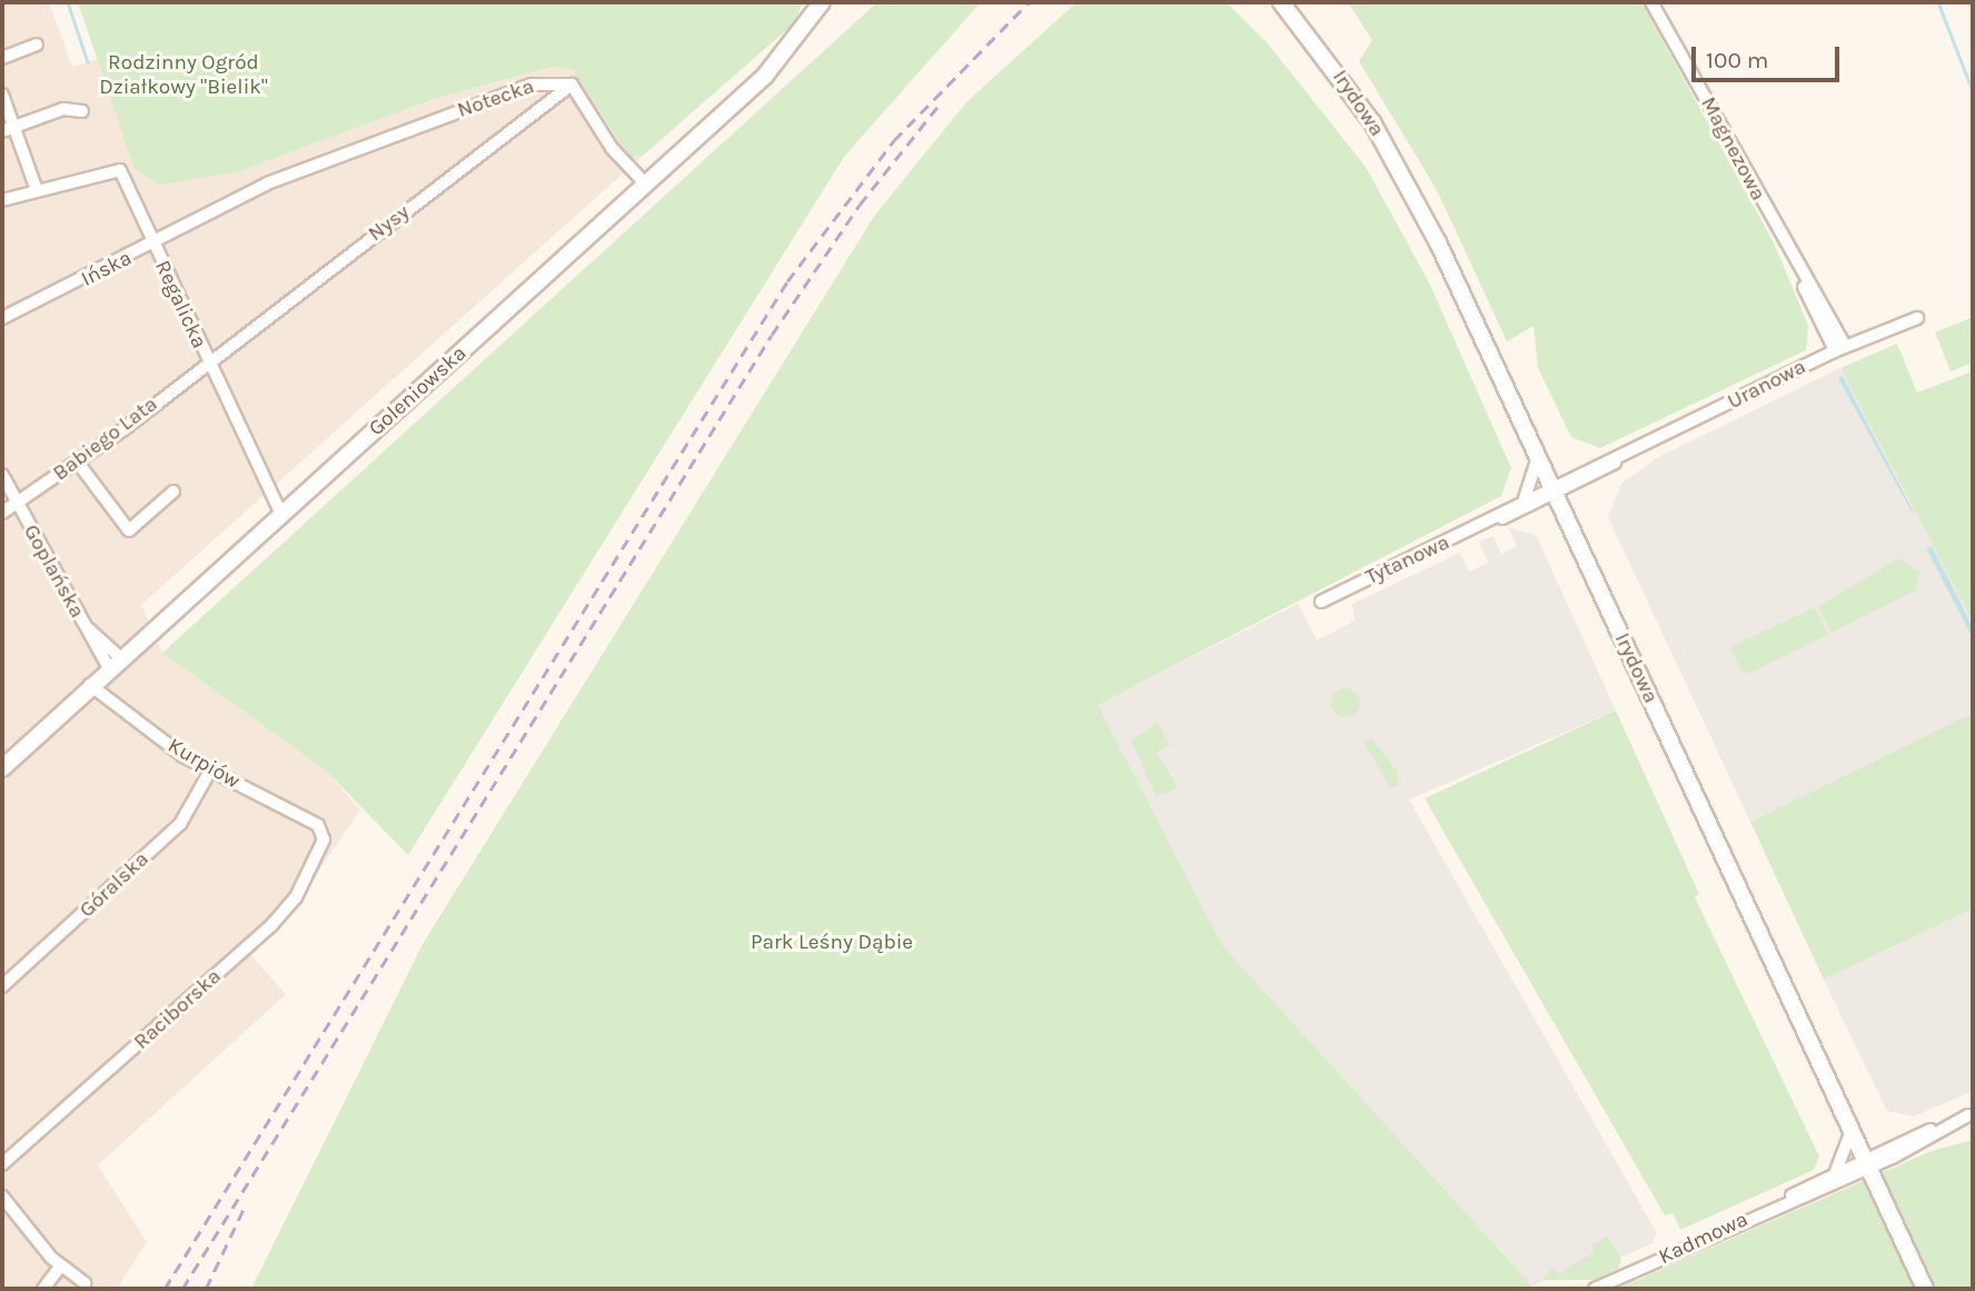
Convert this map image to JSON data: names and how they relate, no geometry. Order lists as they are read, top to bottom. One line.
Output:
{"streets":{"street":["Notecka","Irydowa","Magnezowa","Nysy","Ińska","Regalicka","Uranowa","Goleniowska","Babiego Lata","Tytanowa","Goplańska","Kurpiów","Góralska","Raciborska","Kadmowa"]},"crossings":[["Notecka","Nysy"],["Notecka","Regalicka"],["Irydowa","Uranowa"],["Irydowa","Tytanowa"],["Irydowa","Kadmowa"],["Magnezowa","Uranowa"],["Nysy","Regalicka"],["Nysy","Babiego Lata"],["Ińska","Regalicka"],["Regalicka","Goleniowska"],["Regalicka","Babiego Lata"],["Uranowa","Tytanowa"],["Goleniowska","Goplańska"],["Goleniowska","Kurpiów"],["Babiego Lata","Goplańska"],["Kurpiów","Góralska"],["Kurpiów","Raciborska"]],"parks":["Rodzinny Ogród Działkowy \"Bielik\"","Park Leśny Dąbie"],"scale_bar":"100 m"}
